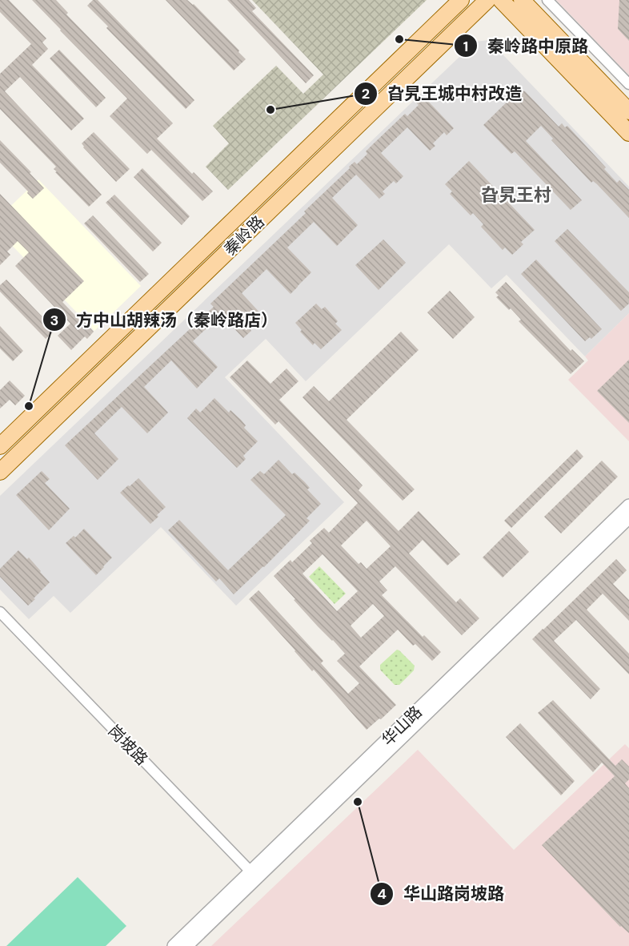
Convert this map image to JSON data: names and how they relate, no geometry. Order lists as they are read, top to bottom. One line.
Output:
{"streets":{"main road":["秦岭路"],"street":["华山路","岗坡路"]},"crossings":[["华山路","岗坡路"]],"districts":["旮旯王村"],"places":["秦岭路中原路","旮旯王城中村改造","方中山胡辣汤（秦岭路店）","华山路岗坡路"]}
